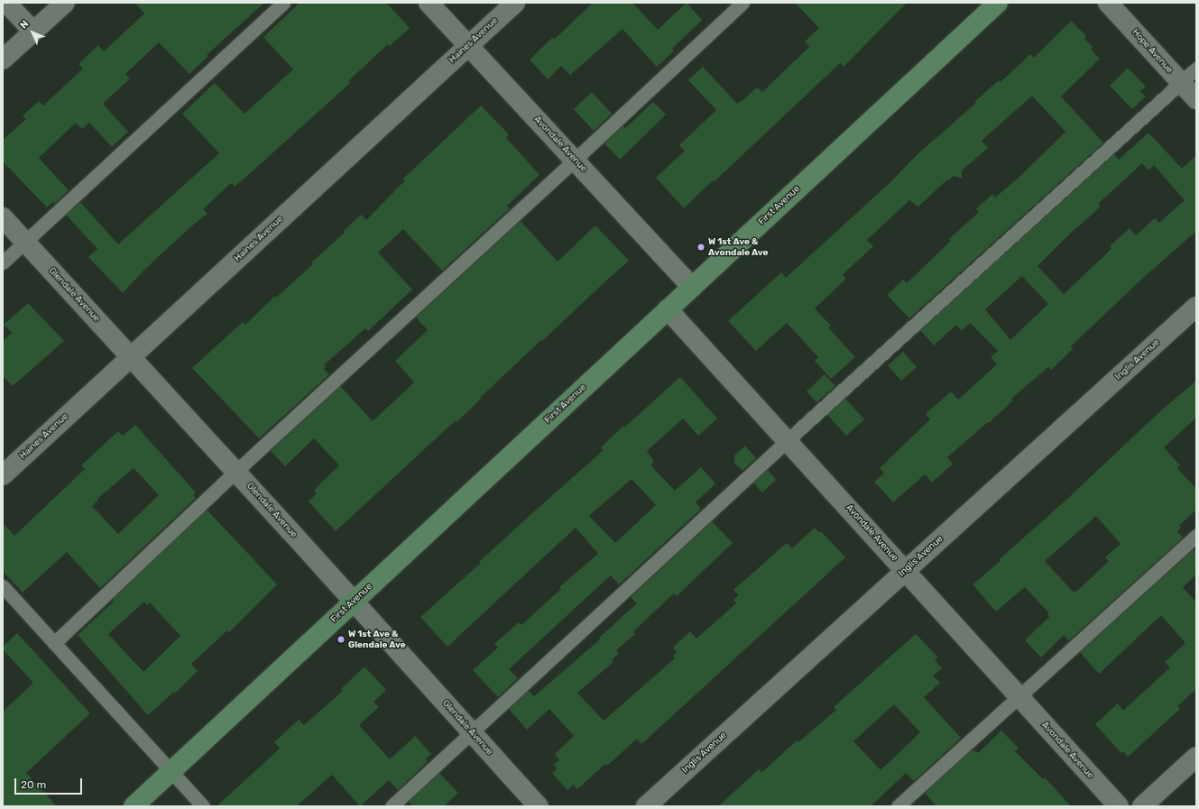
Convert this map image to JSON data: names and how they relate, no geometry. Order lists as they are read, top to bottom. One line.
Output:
{"streets":{"street":["Haines Avenue","Hope Avenue","Avondale Avenue","First Avenue","Glendale Avenue","Inglis Avenue"]},"crossings":[["Haines Avenue","Avondale Avenue"],["Haines Avenue","Glendale Avenue"],["Avondale Avenue","First Avenue"],["Avondale Avenue","Inglis Avenue"],["First Avenue","Glendale Avenue"]],"places":["W 1st Ave & Avondale Ave","W 1st Ave & Glendale Ave"],"scale_bar":"20 m","north":"top left"}
